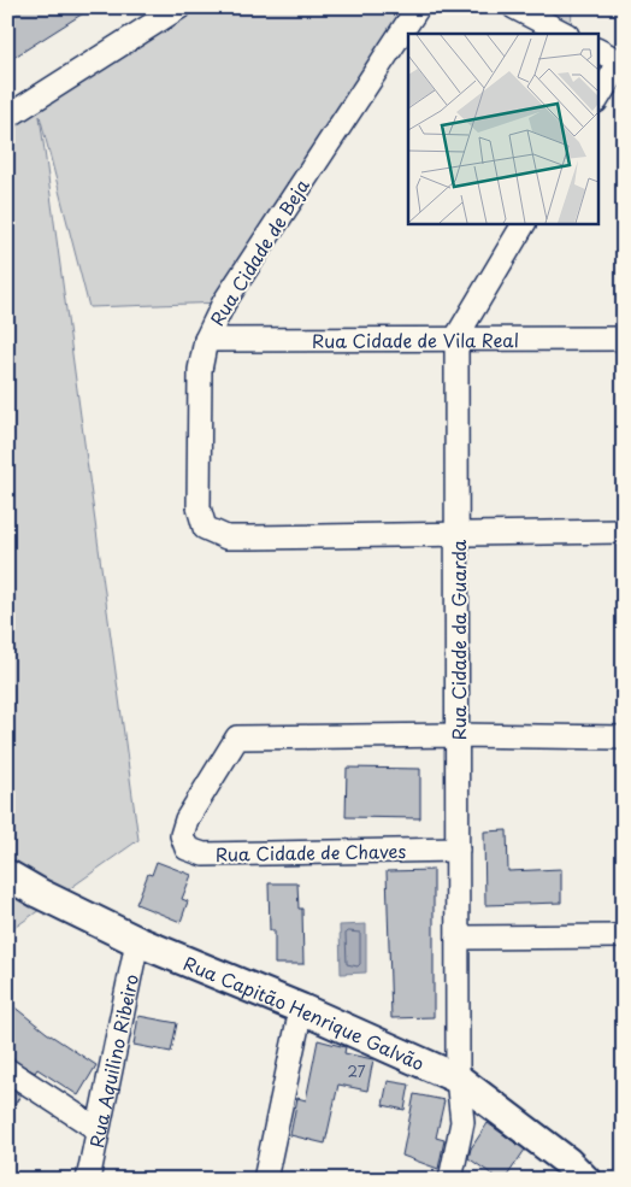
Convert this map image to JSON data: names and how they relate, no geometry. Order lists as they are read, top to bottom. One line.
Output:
{"streets":{"street":["Rua Cidade de Beja","Rua Cidade de Vila Real","Rua Cidade da Guarda","Rua Cidade de Chaves","Rua Capitão Henrique Galvão","Rua Aquilino Ribeiro"]},"crossings":[["Rua Cidade de Beja","Rua Cidade de Vila Real"],["Rua Cidade de Beja","Rua Cidade da Guarda"],["Rua Cidade de Vila Real","Rua Cidade da Guarda"],["Rua Cidade da Guarda","Rua Cidade de Chaves"],["Rua Cidade da Guarda","Rua Capitão Henrique Galvão"],["Rua Capitão Henrique Galvão","Rua Aquilino Ribeiro"]],"house_numbers":["27"]}
